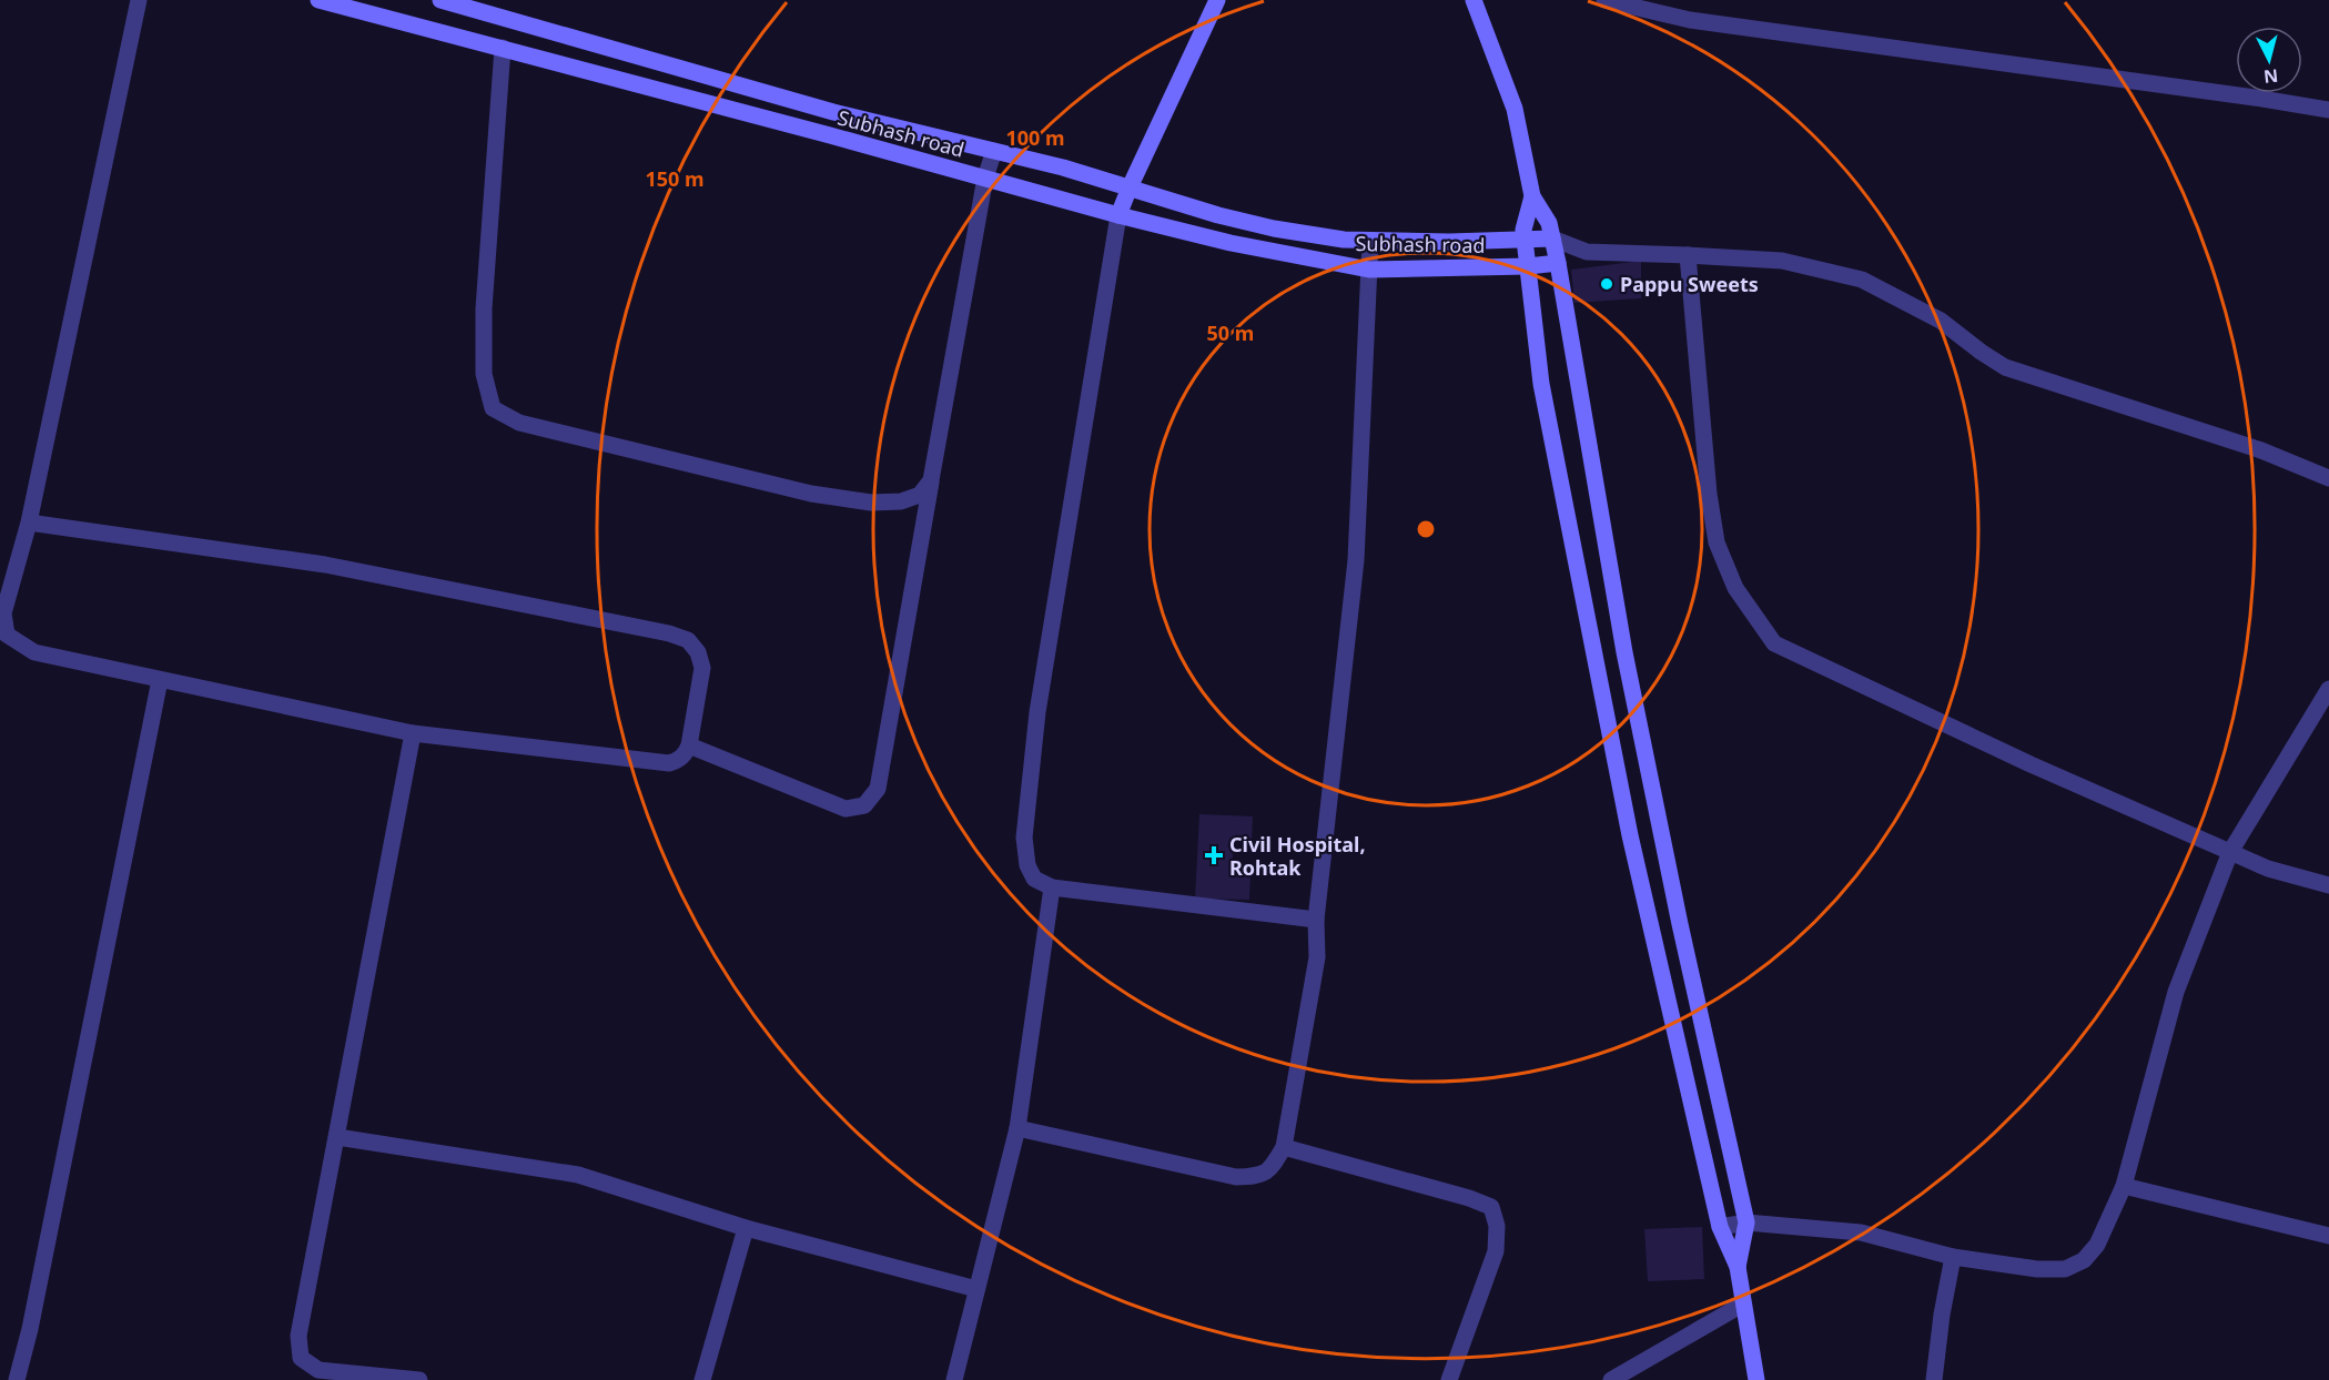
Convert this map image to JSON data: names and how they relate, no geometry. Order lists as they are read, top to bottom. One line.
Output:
{"streets":{"street":["Subhash road"]},"places":{"other":["Pappu Sweets"],"health":["Civil Hospital, Rohtak"]},"north":"bottom","rings":["100 m","150 m","50 m"]}
